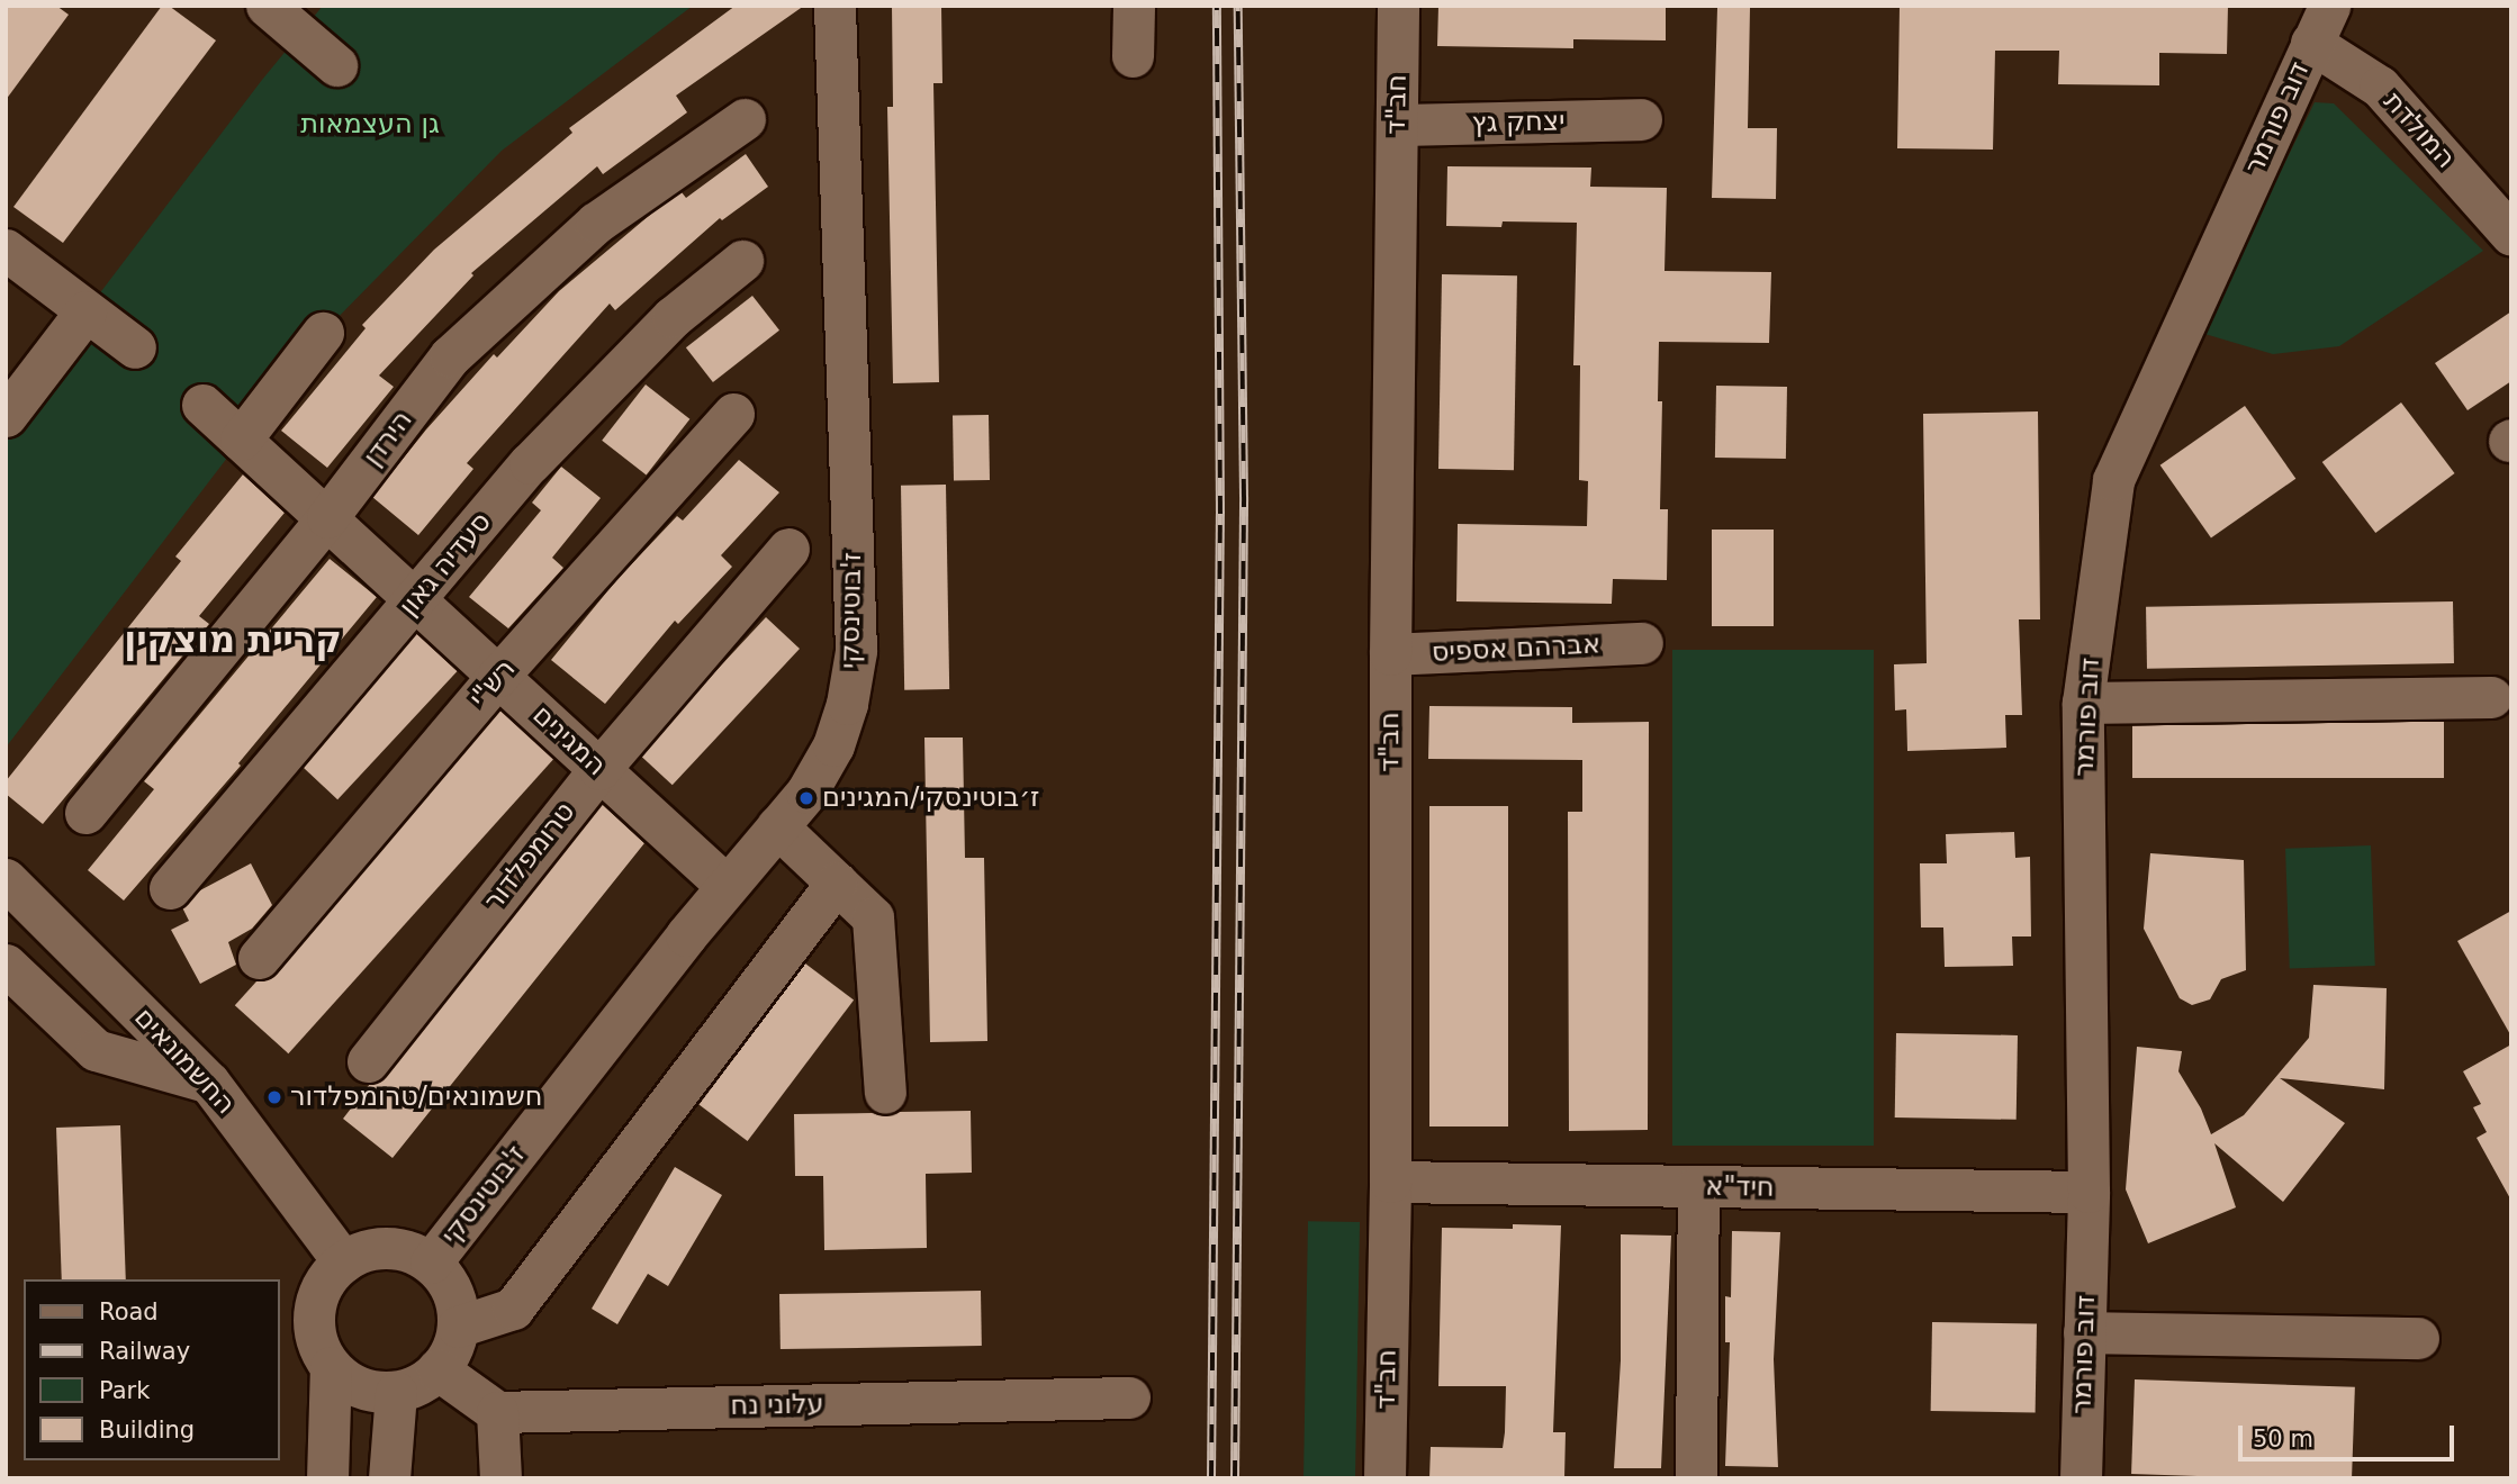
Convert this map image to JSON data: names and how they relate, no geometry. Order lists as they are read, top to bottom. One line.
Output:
{"streets":{"street":["חב\"ד","דוב פורמר","יצחק גץ","המולדת","הירדן","סעדיה גאון","ז'בוטינסקי","אברהם אספיס","רש\"י","המגינים","טרומפלדור","החשמונאים","חיד\"א","עלוני נח"]},"crossings":[["חב\"ד","יצחק גץ"],["חב\"ד","אברהם אספיס"],["חב\"ד","חיד\"א"],["דוב פורמר","המולדת"],["דוב פורמר","חיד\"א"],["הירדן","המגינים"],["סעדיה גאון","המגינים"],["ז'בוטינסקי","המגינים"],["ז'בוטינסקי","החשמונאים"],["רש\"י","המגינים"],["המגינים","טרומפלדור"]],"districts":["קריית מוצקין"],"parks":["גן העצמאות"],"places":["ז׳בוטינסקי/המגינים","חשמונאים/טרומפלדור"],"legend":["Road","Railway","Park","Building"],"scale_bar":"50 m"}
